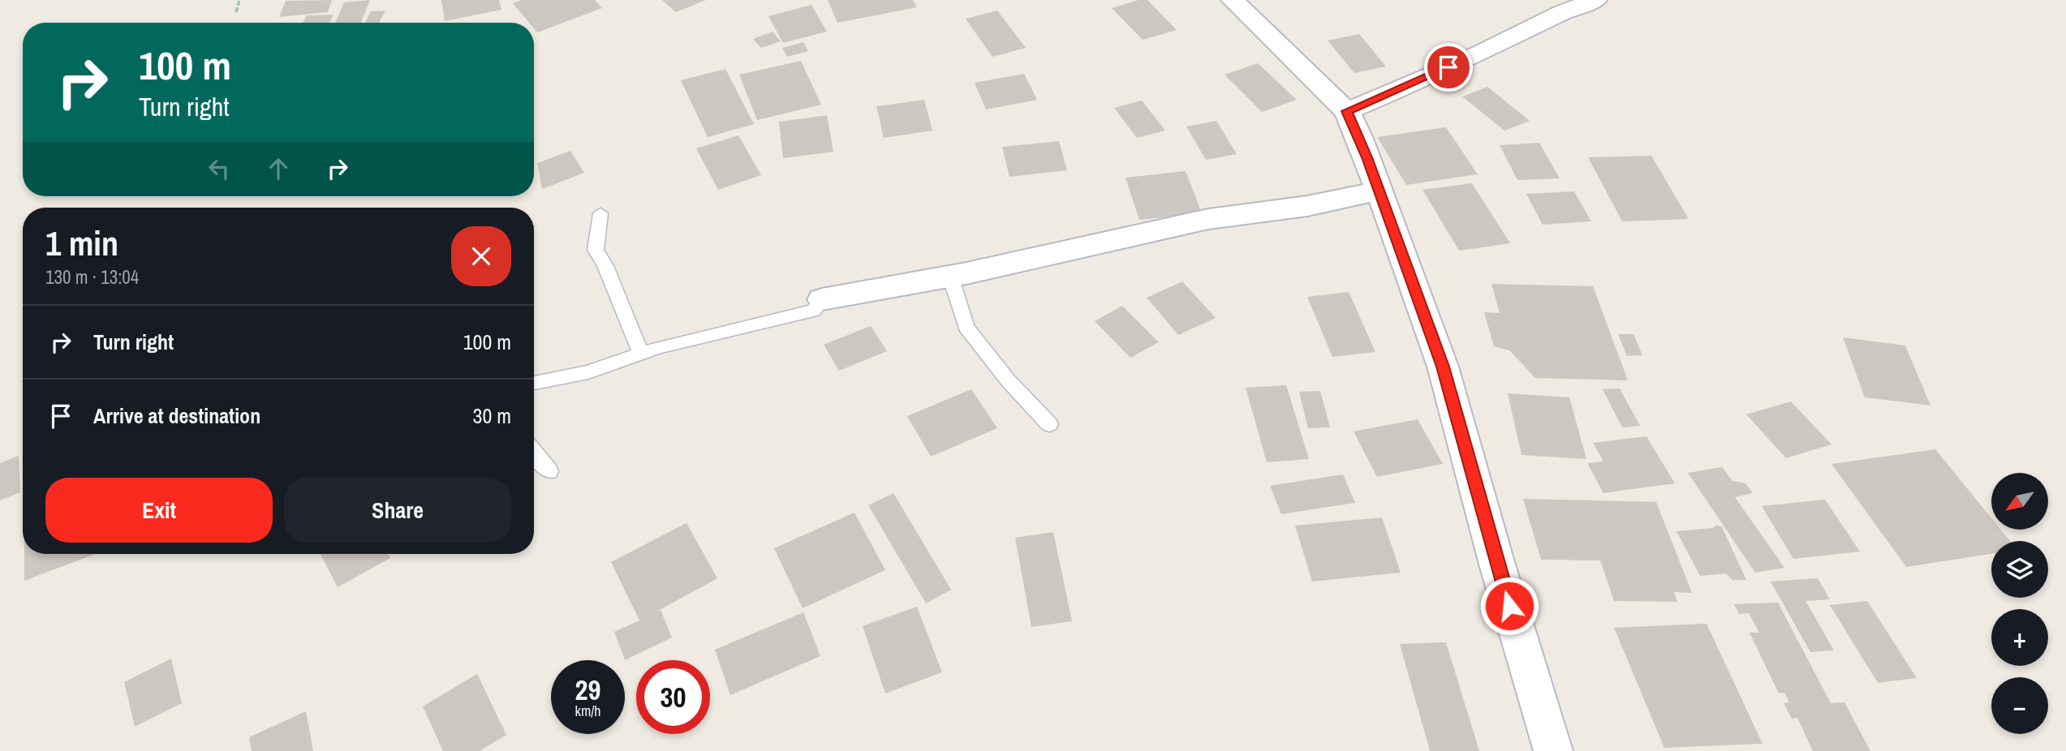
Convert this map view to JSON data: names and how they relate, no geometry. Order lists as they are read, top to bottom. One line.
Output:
{"north":"bottom left","page":{"turn":["100 m","Turn right"],"heading":["1 min","130 m · 13:04"],"list":[{"name":"Turn right","value":"100 m"},{"name":"Arrive at destination","value":"30 m"}],"buttons":["Exit","Share"],"map_buttons":["+","−"],"speed":"29 km/h","limit":"30"}}
